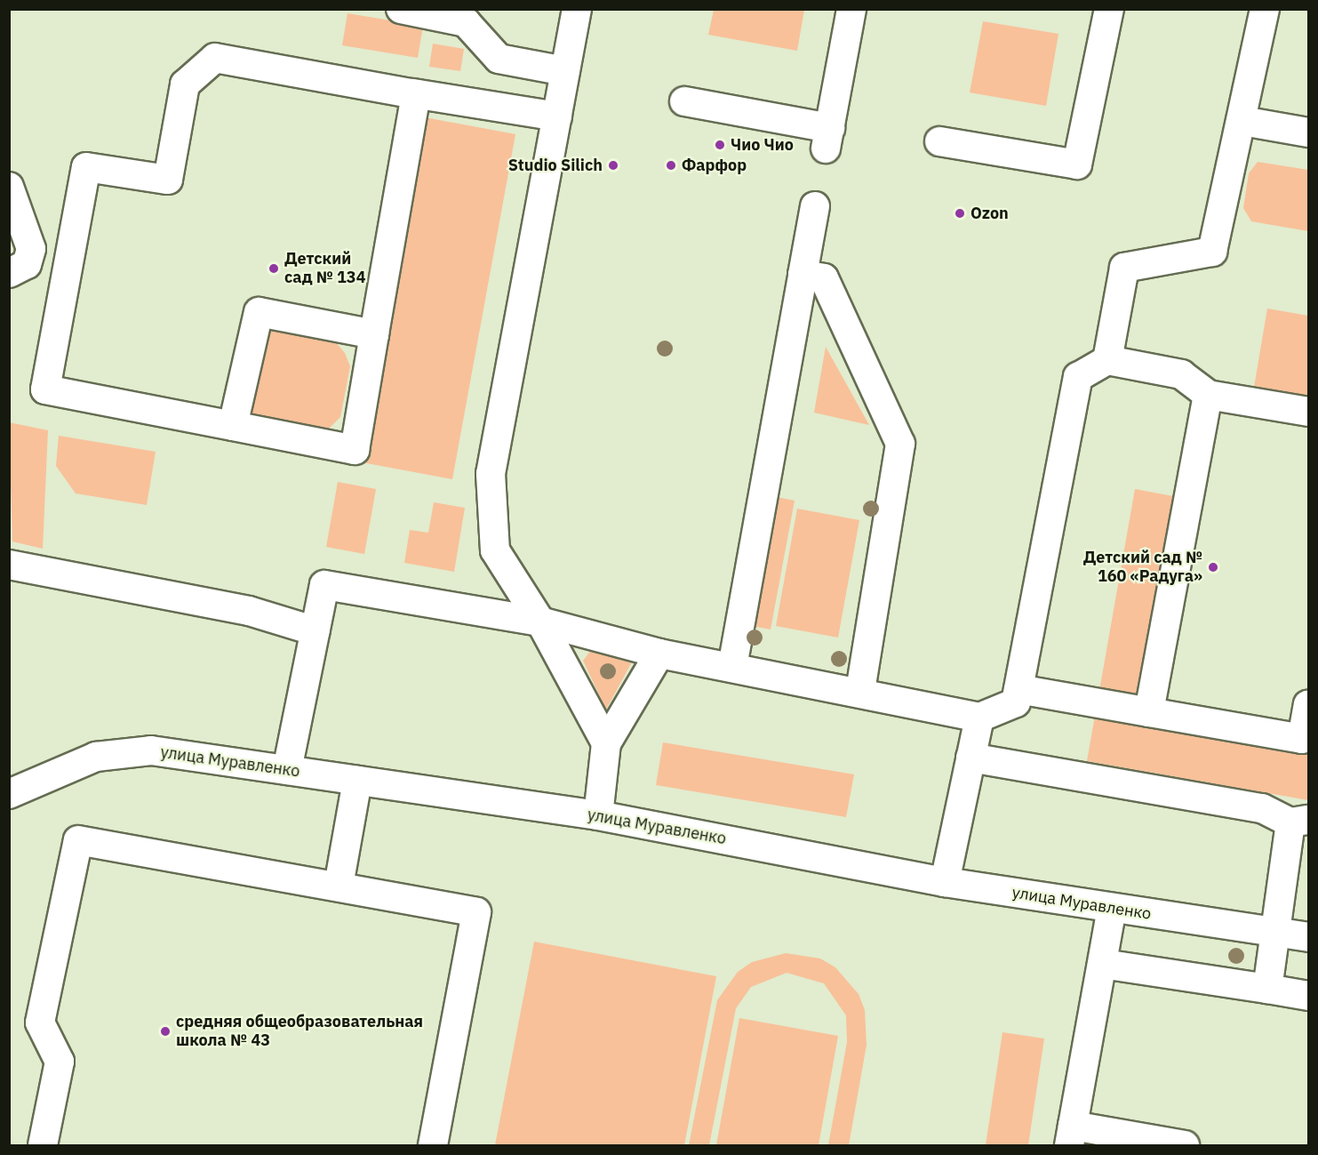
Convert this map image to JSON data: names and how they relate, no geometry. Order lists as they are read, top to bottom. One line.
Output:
{"streets":{"street":["улица Муравленко"]},"places":["Чио Чио","Studio Silich","Фарфор","Ozon","Детский сад № 134","Детский сад № 160 «Радуга»","средняя общеобразовательная школа № 43"]}
